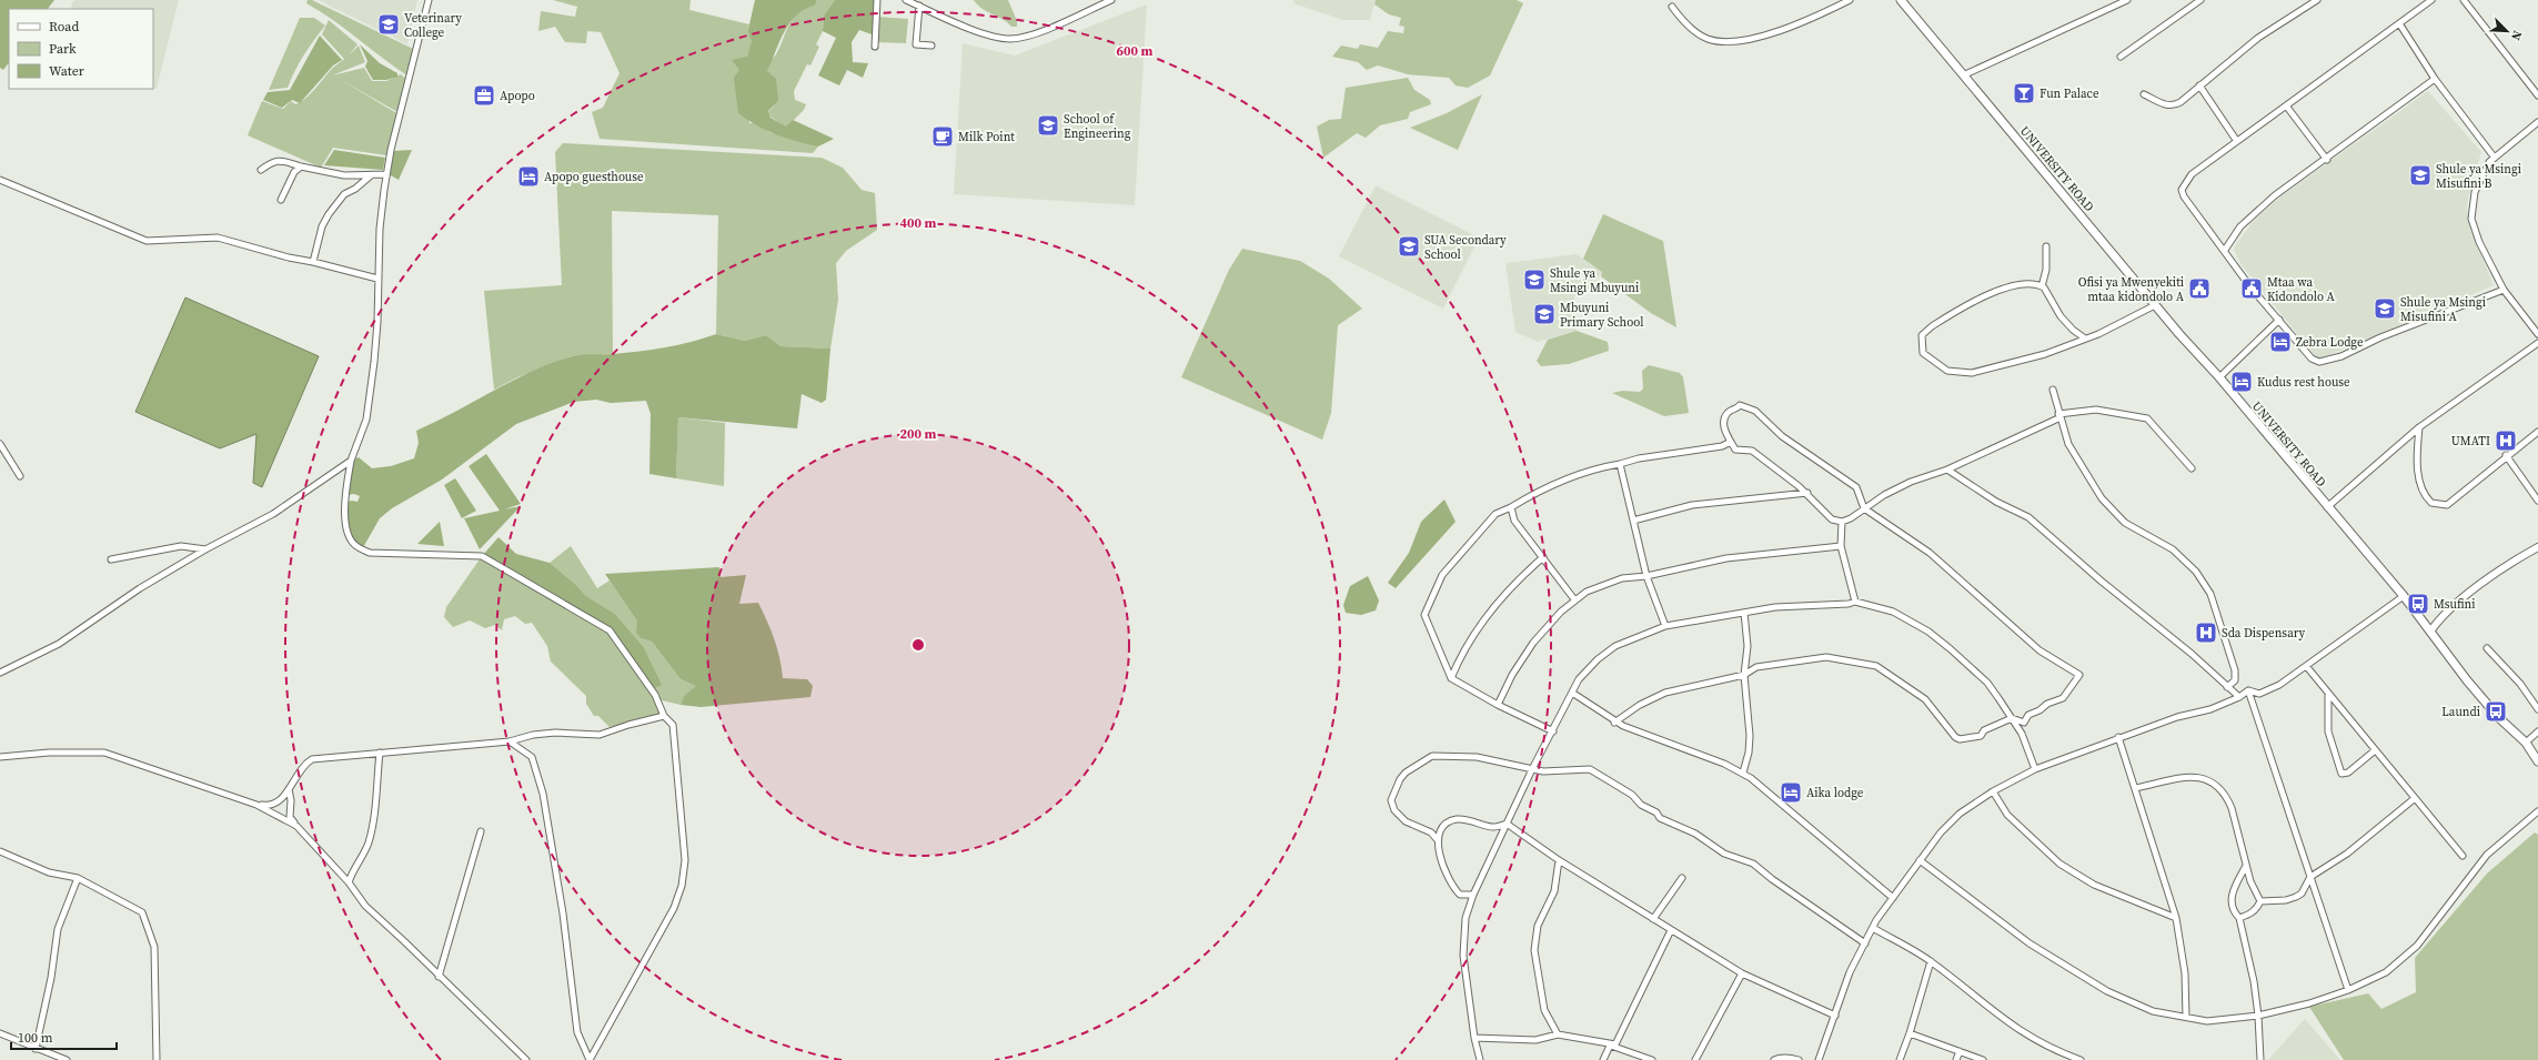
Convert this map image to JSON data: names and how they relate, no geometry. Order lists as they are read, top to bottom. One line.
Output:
{"streets":{"main road":["UNIVERSITY ROAD"]},"places":{"school or university":["Veterinary College","School of Engineering","Shule ya Msingi Misufini B","SUA Secondary School","Shule ya Msingi Mbuyuni","Shule ya Msingi Misufini A","Mbuyuni Primary School"],"bar":["Fun Palace"],"office":["Apopo"],"cafe":["Milk Point"],"hotel":["Apopo guesthouse","Zebra Lodge","Kudus rest house","Aika lodge"],"public building":["Ofisi ya Mwenyekiti mtaa kidondolo A","Mtaa wa Kidondolo A"],"hospital":["UMATI","Sda Dispensary"],"bus stop":["Msufini","Laundi"]},"legend":["Road","Park","Water"],"scale_bar":"100 m","north":"bottom right","rings":["600 m","400 m","200 m"]}
